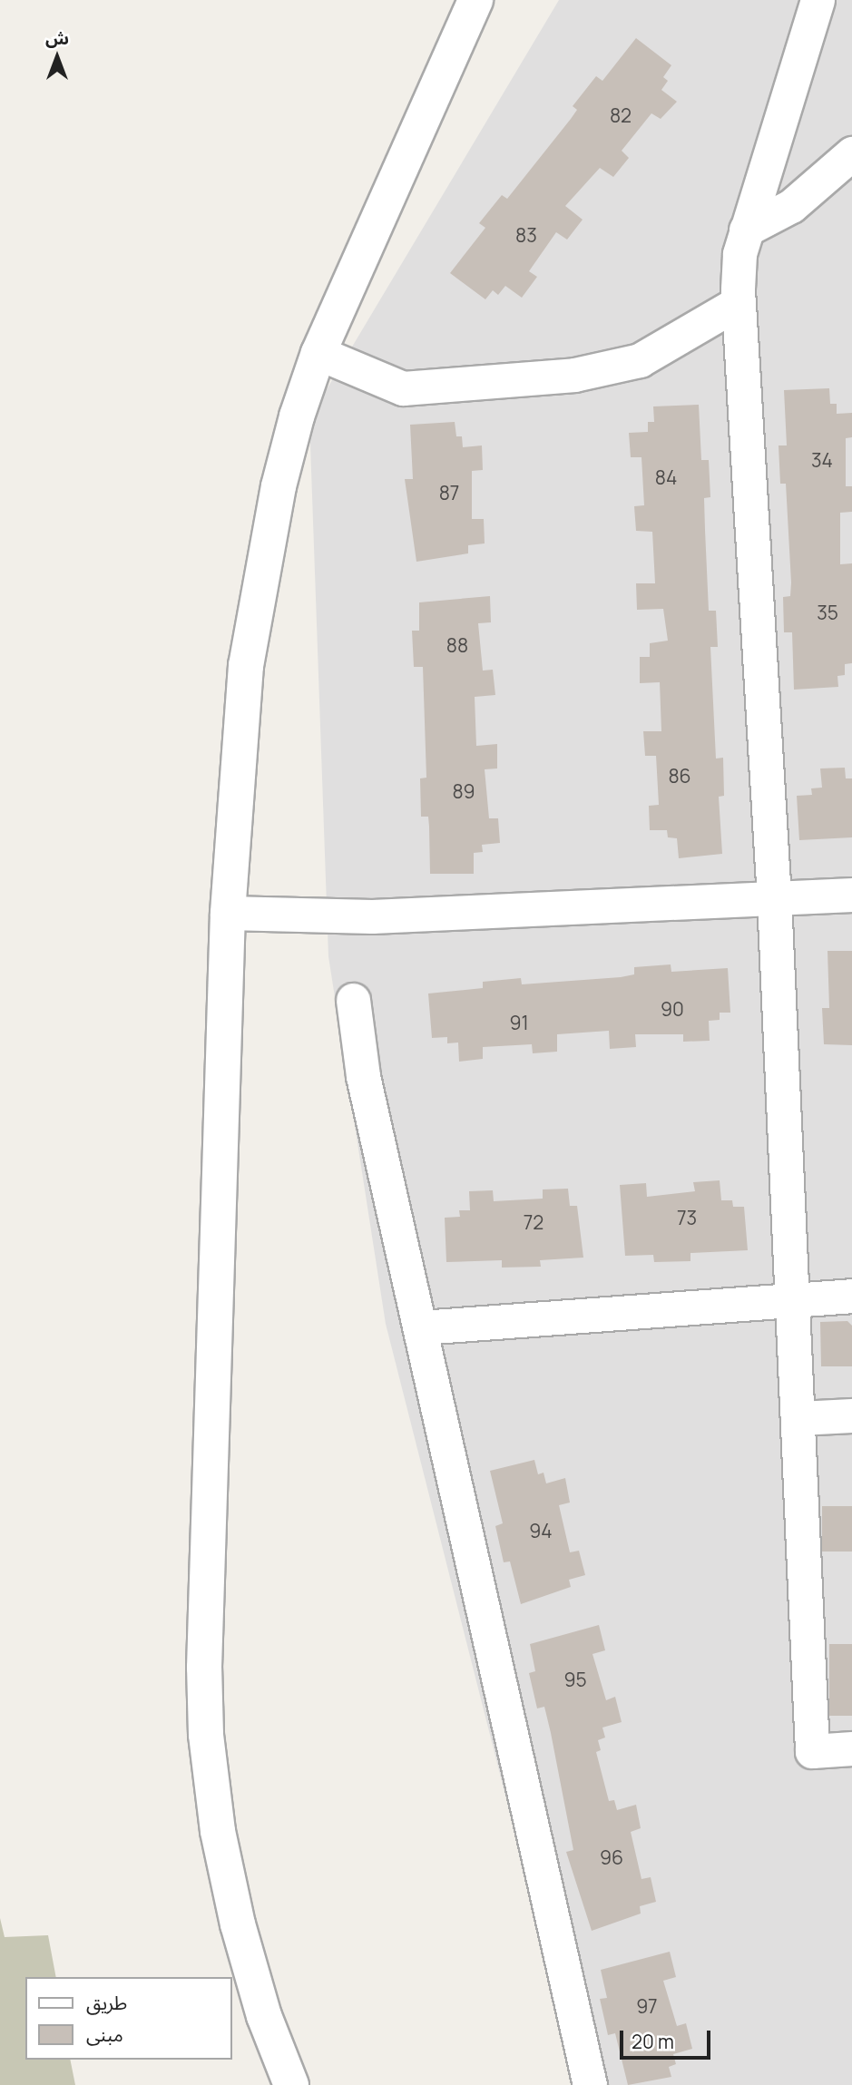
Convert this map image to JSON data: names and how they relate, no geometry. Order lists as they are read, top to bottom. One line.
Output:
{"house_numbers":["82","83","34","84","87","35","88","86","89","90","91","73","72","94","95","96","97"],"legend":["طريق","مبنى"],"scale_bar":"20 m","north":"top"}
